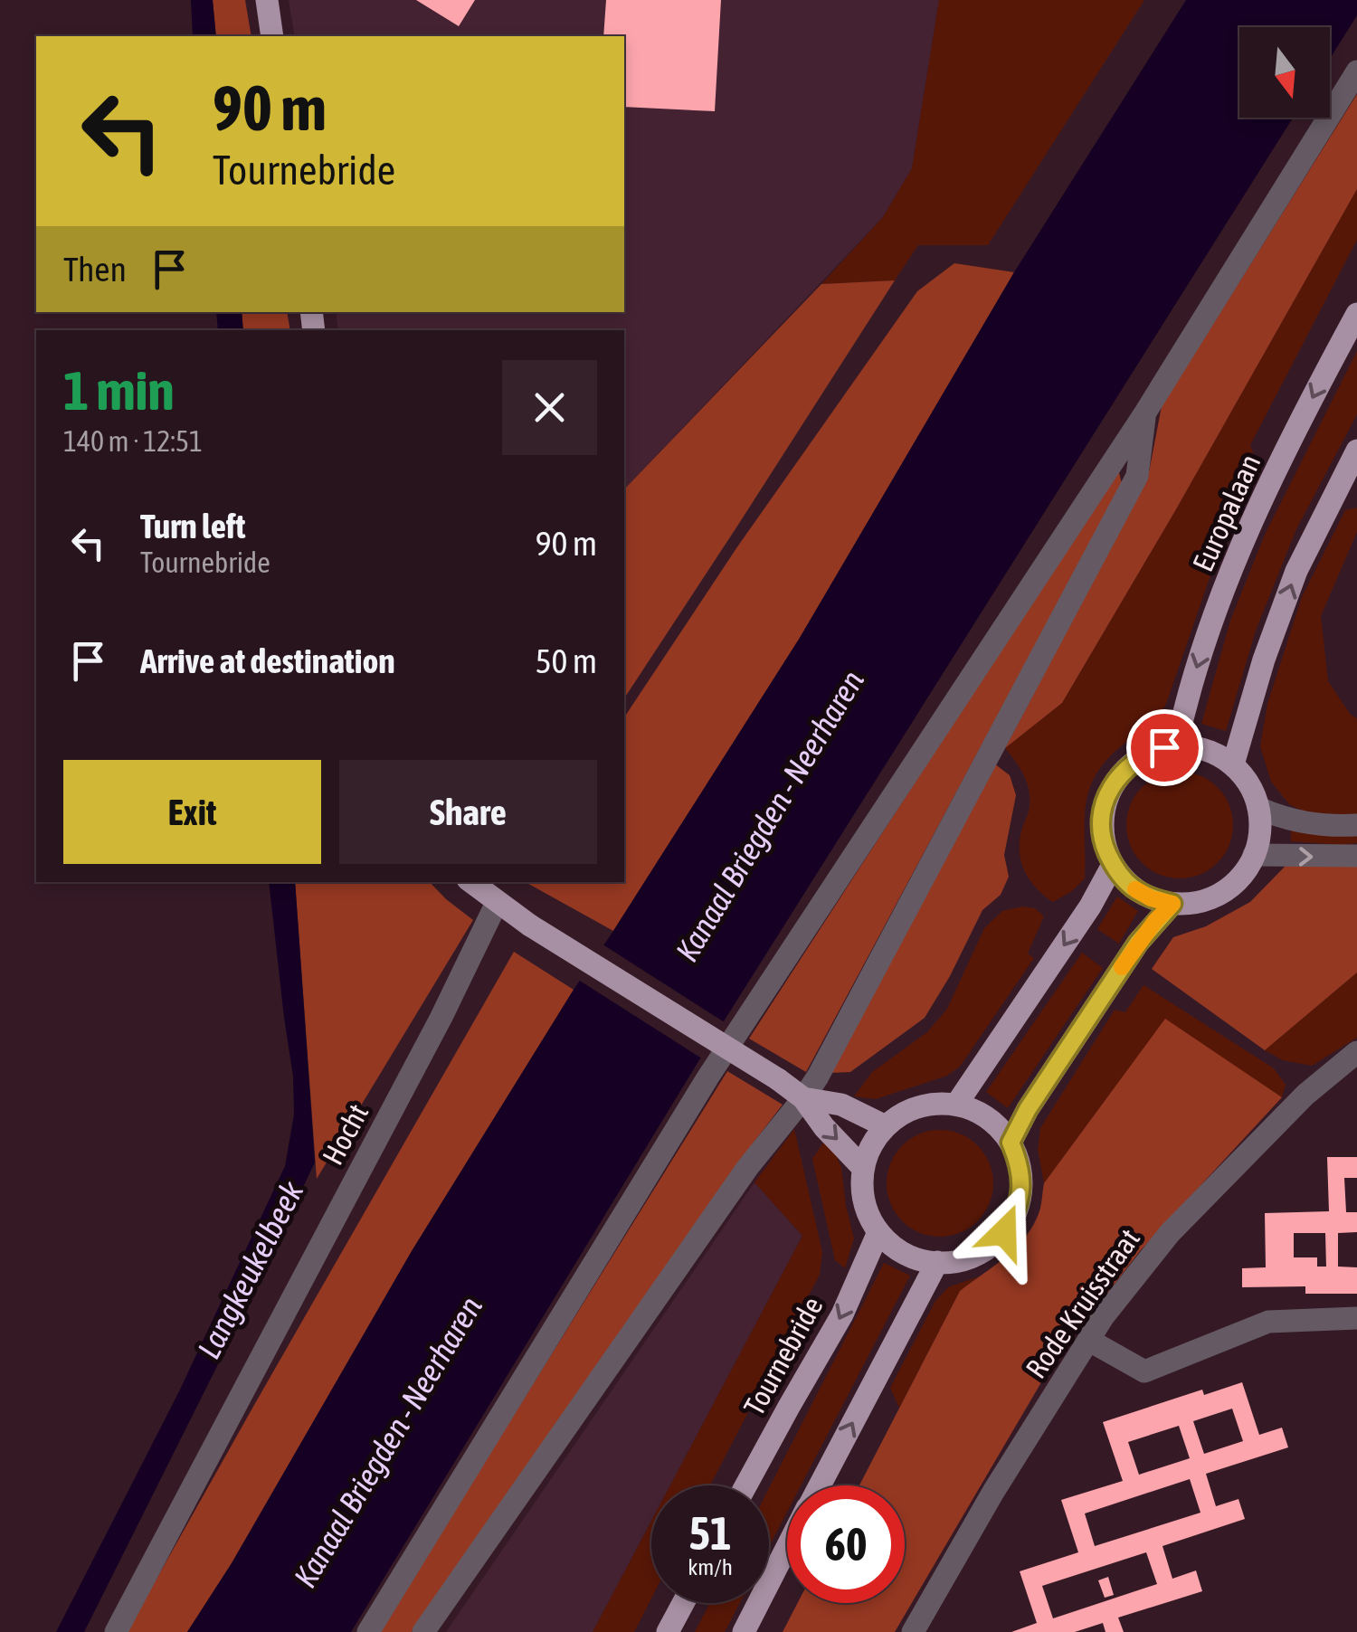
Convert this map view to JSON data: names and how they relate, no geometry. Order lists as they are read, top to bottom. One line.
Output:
{"streets":{"main road":["Europalaan","Tournebride"],"street":["Hocht","Rode Kruisstraat"]},"water":["Kanaal Briegden - Neerharen","Langkeukelbeek"],"north":"bottom","page":{"turn":["90 m","Tournebride"],"then":"Then","heading":["1 min","140 m · 12:51"],"list":[{"name":"Turn left","note":"Tournebride","value":"90 m"},{"name":"Arrive at destination","value":"50 m"}],"buttons":["Exit","Share"],"speed":"51 km/h","limit":"60"}}
